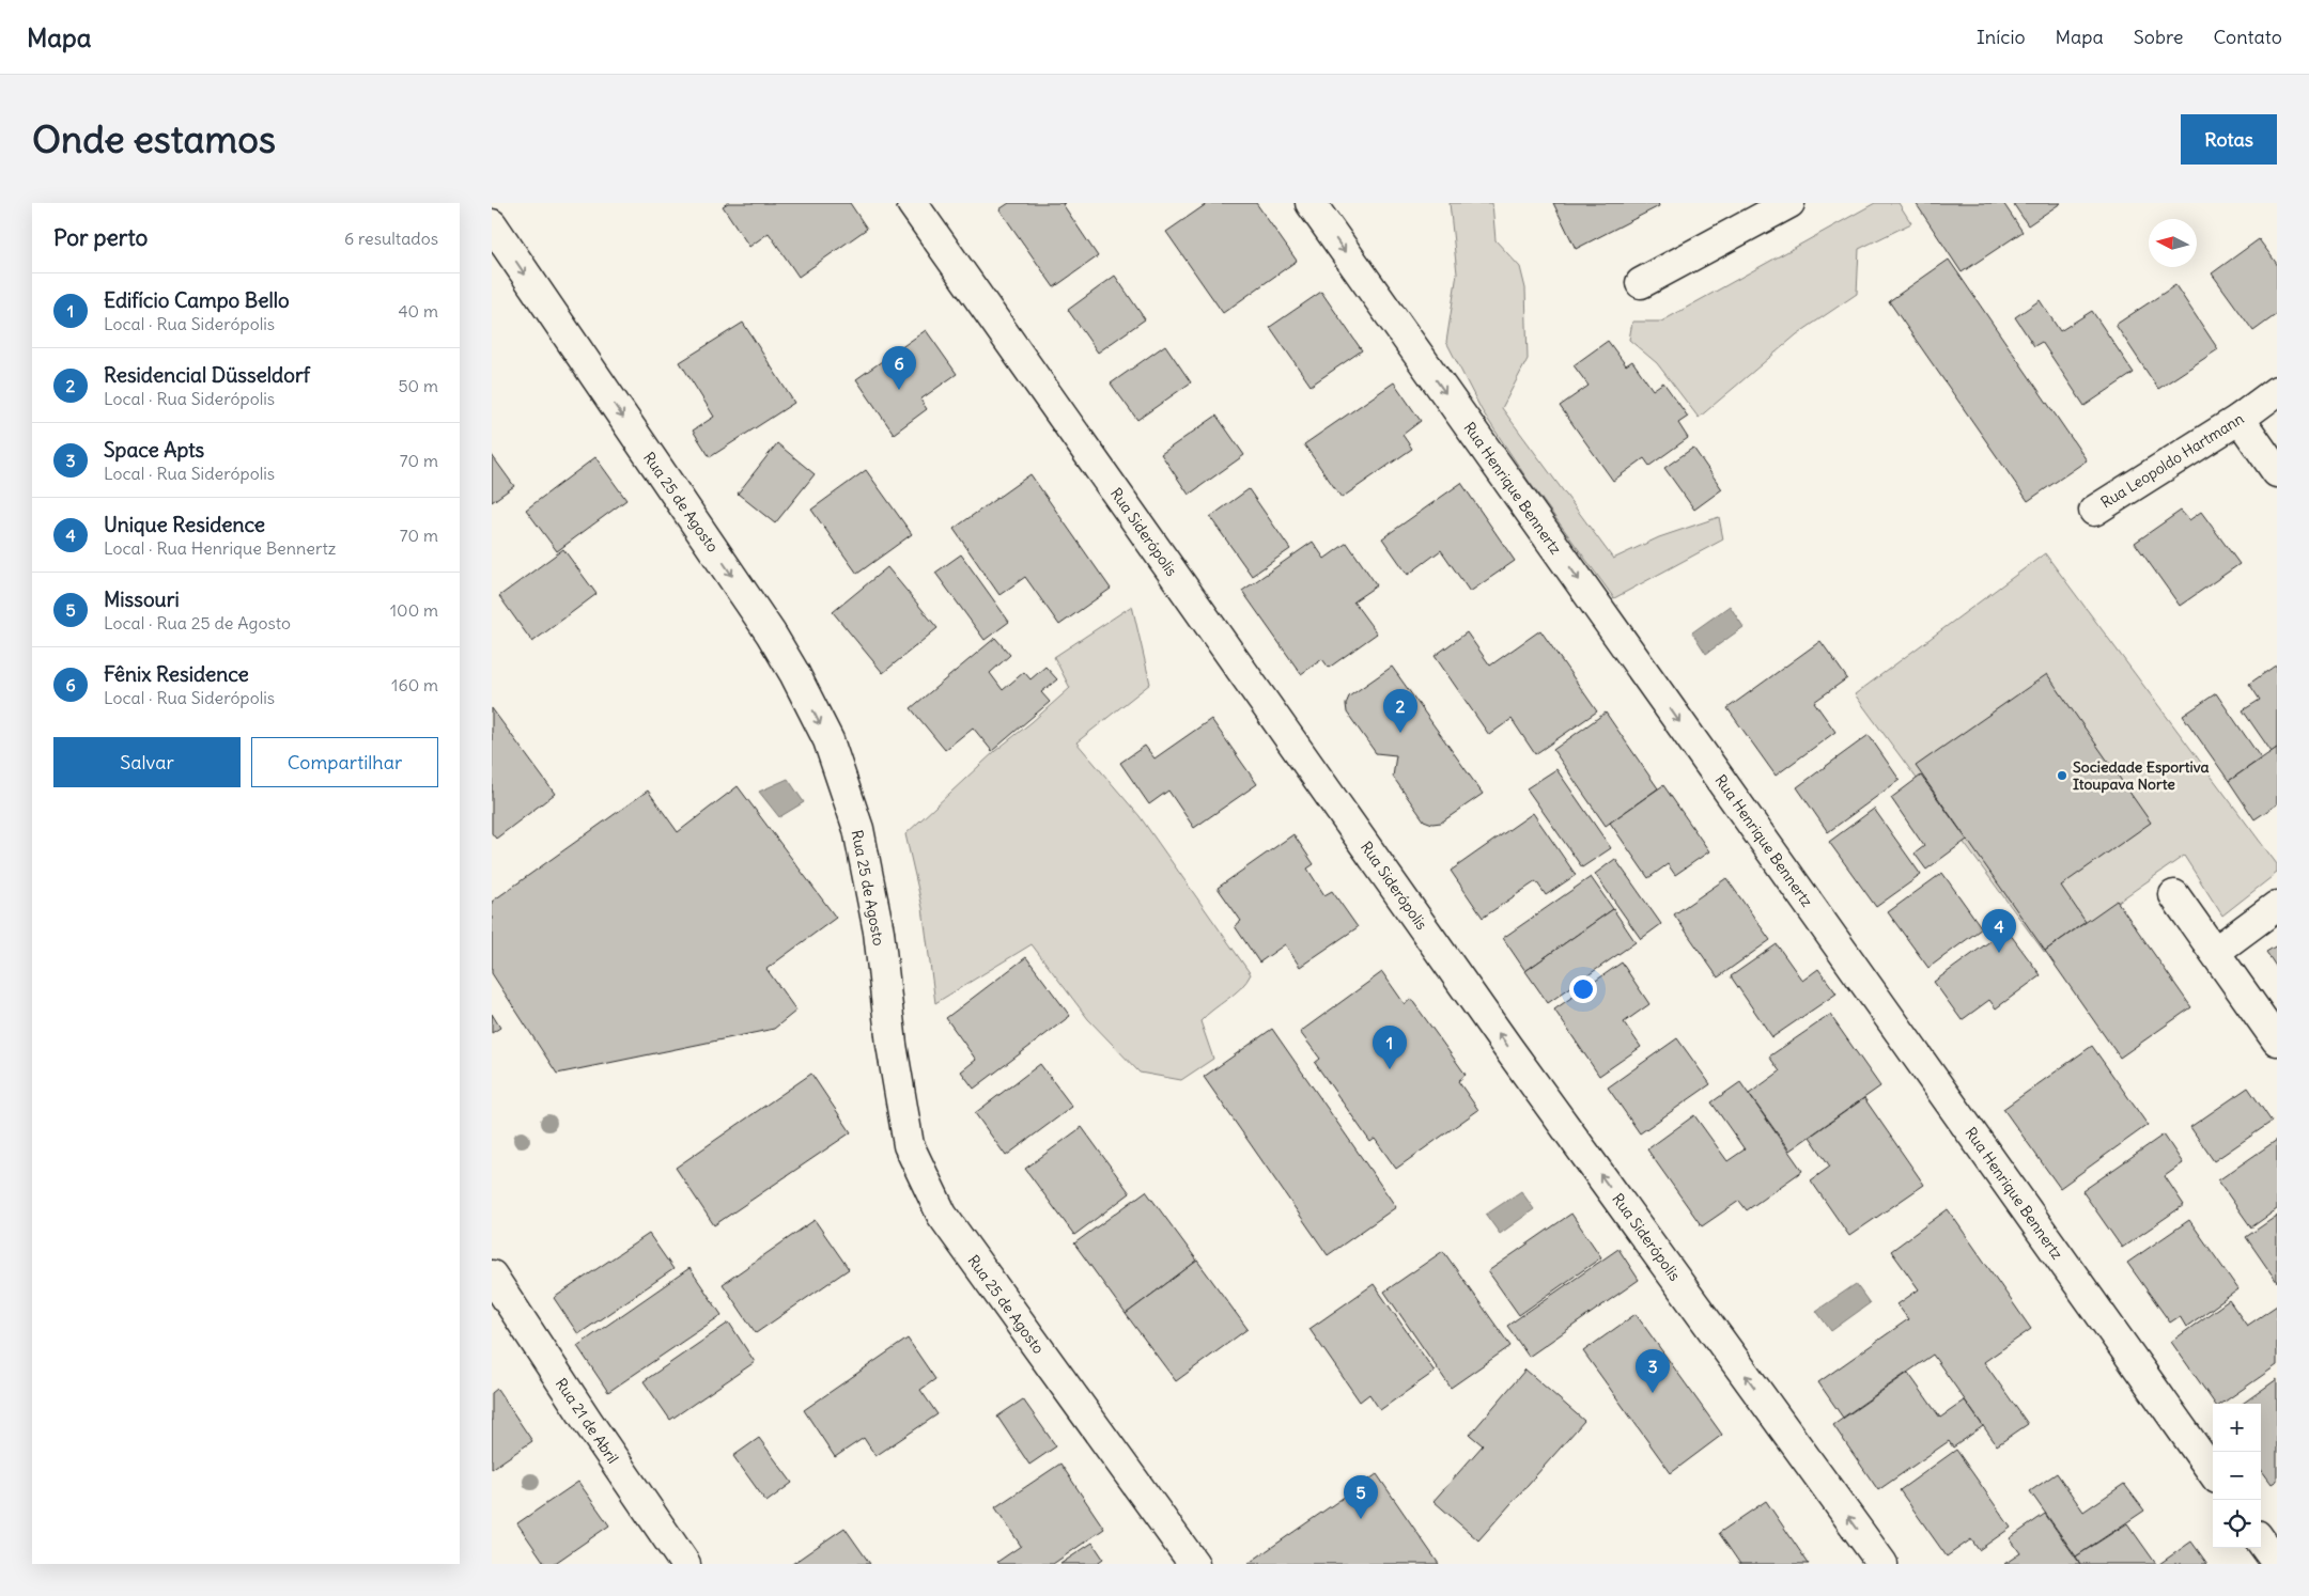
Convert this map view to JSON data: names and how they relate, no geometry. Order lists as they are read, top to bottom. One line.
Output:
{"streets":{"street":["Rua Leopoldo Hartmann","Rua Henrique Bennertz","Rua 25 de Agosto","Rua Siderópolis","Rua 21 de Abril"]},"one_way":["Rua Henrique Bennertz","Rua 25 de Agosto","Rua Siderópolis"],"places":["Sociedade Esportiva Itoupava Norte"],"north":"left","page":{"header":"Mapa","nav":["Início","Mapa","Sobre","Contato"],"buttons":["Rotas",["Salvar","Compartilhar"]],"title":"Onde estamos","heading":["Por perto","6 resultados"],"list":[{"mark":"1","name":"Edifício Campo Bello","note":"Local · Rua Siderópolis","value":"40 m"},{"mark":"2","name":"Residencial Düsseldorf","note":"Local · Rua Siderópolis","value":"50 m"},{"mark":"3","name":"Space Apts","note":"Local · Rua Siderópolis","value":"70 m"},{"mark":"4","name":"Unique Residence","note":"Local · Rua Henrique Bennertz","value":"70 m"},{"mark":"5","name":"Missouri","note":"Local · Rua 25 de Agosto","value":"100 m"},{"mark":"6","name":"Fênix Residence","note":"Local · Rua Siderópolis","value":"160 m"}],"pins":["6","2","4","1","3","5"],"map_buttons":["+","−"]}}
